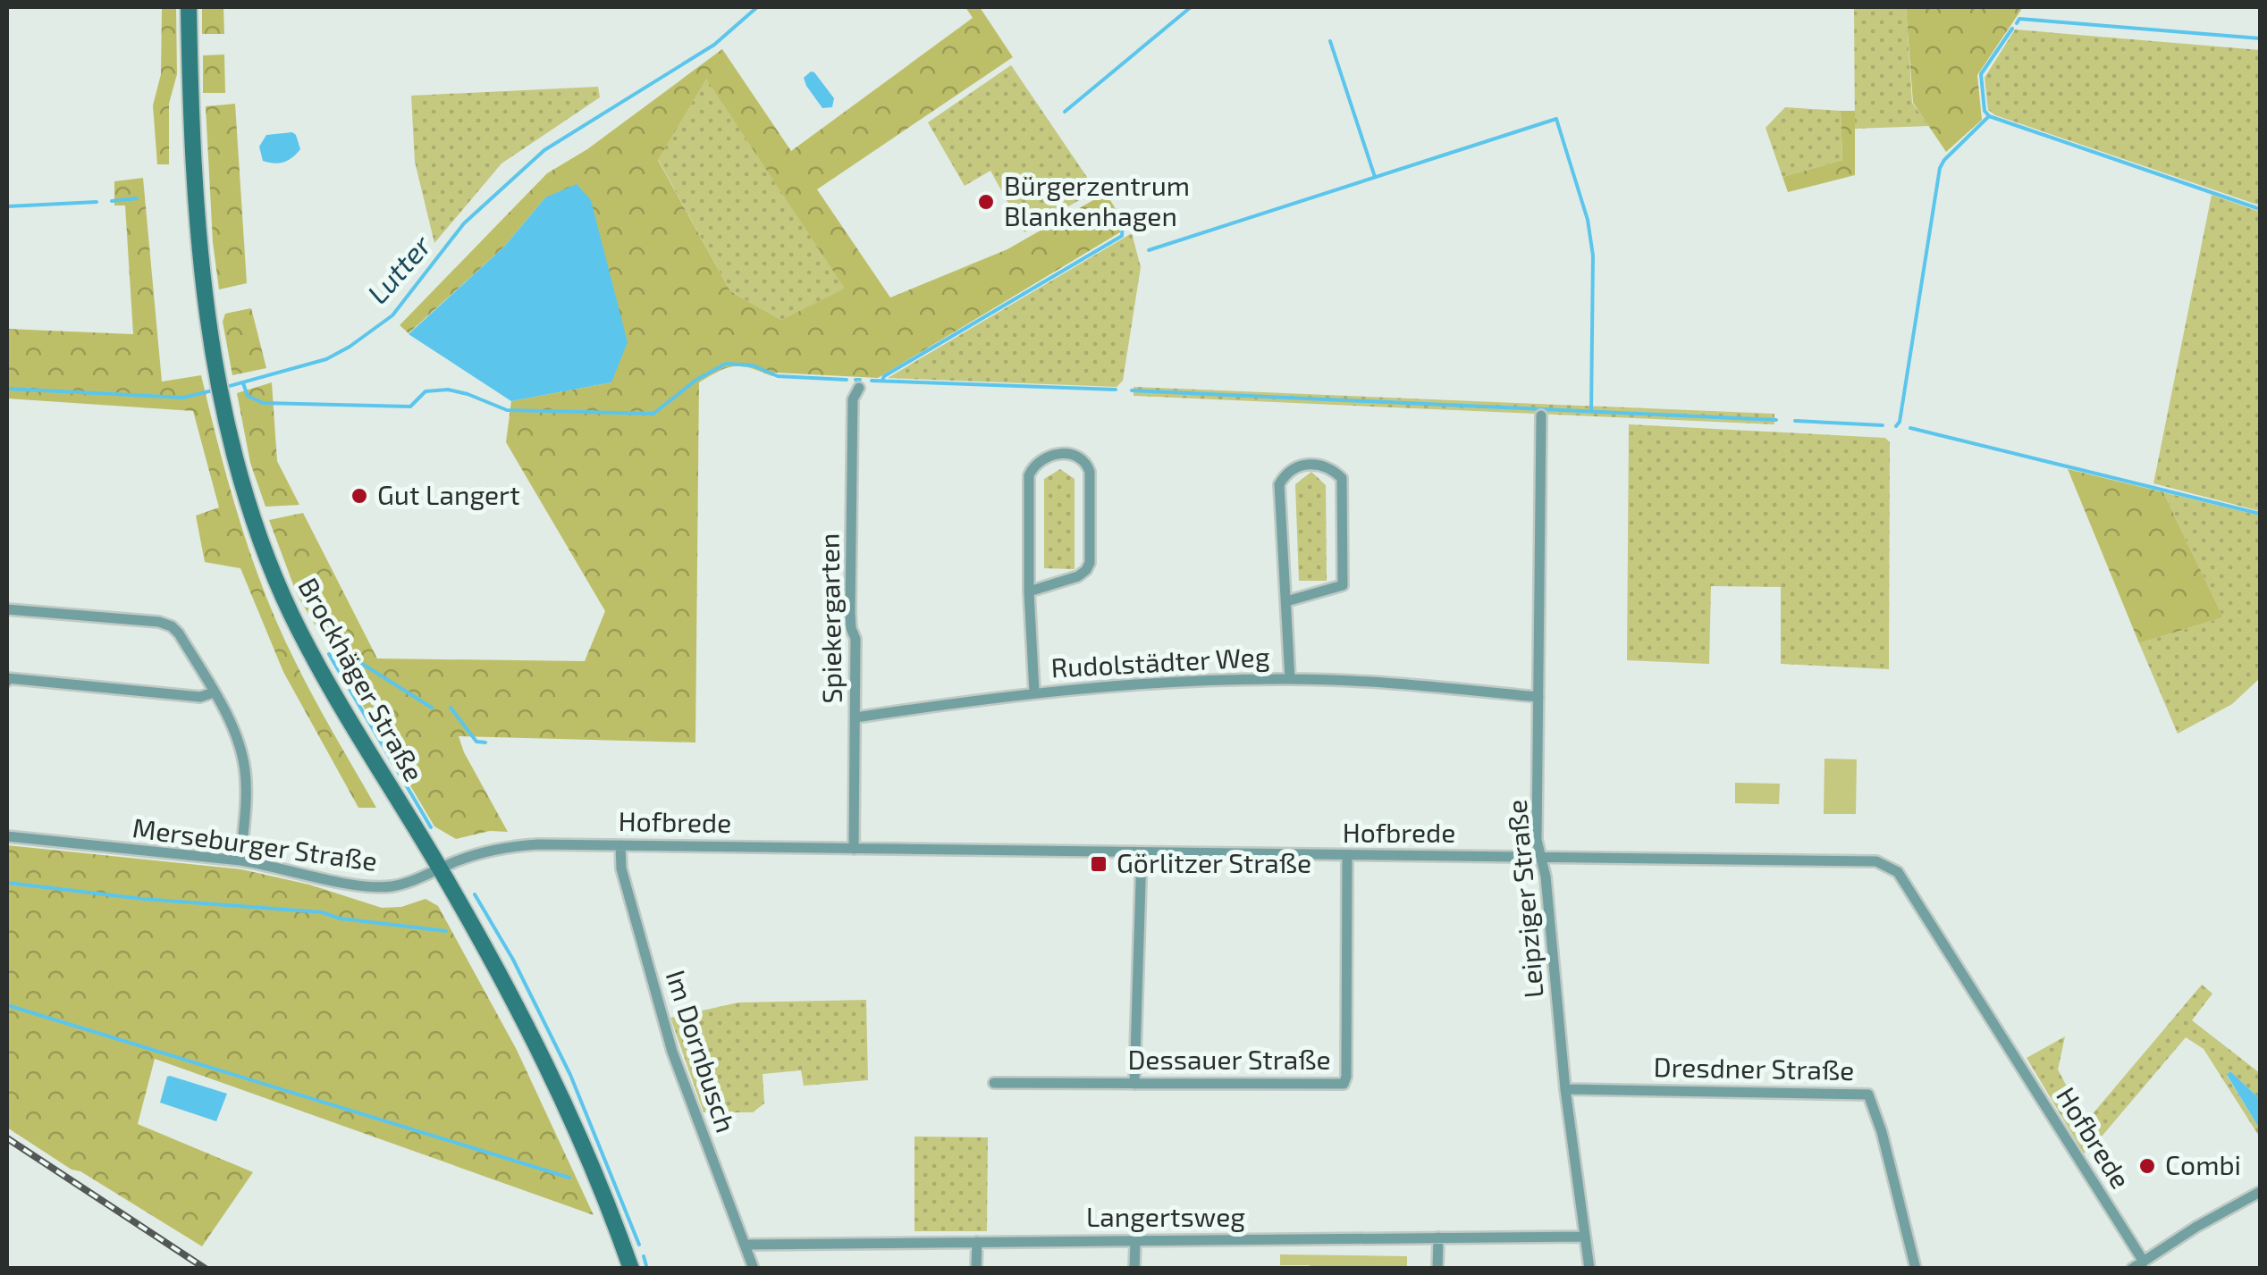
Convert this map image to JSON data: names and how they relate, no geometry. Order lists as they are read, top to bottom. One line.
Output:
{"streets":{"main road":["Brockhäger Straße"],"street":["Spiekergarten","Rudolstädter Weg","Hofbrede","Merseburger Straße","Leipziger Straße","Im Dornbusch","Dessauer Straße","Dresdner Straße","Langertsweg"]},"crossings":[["Spiekergarten","Rudolstädter Weg"],["Spiekergarten","Hofbrede"],["Rudolstädter Weg","Leipziger Straße"],["Brockhäger Straße","Hofbrede"],["Brockhäger Straße","Merseburger Straße"],["Hofbrede","Merseburger Straße"],["Hofbrede","Leipziger Straße"],["Hofbrede","Im Dornbusch"],["Hofbrede","Dessauer Straße"],["Leipziger Straße","Dresdner Straße"],["Leipziger Straße","Langertsweg"],["Im Dornbusch","Langertsweg"]],"water":["Lutter"],"places":{"other":["Bürgerzentrum Blankenhagen","Gut Langert","Combi"],"transit":["Görlitzer Straße"]}}
